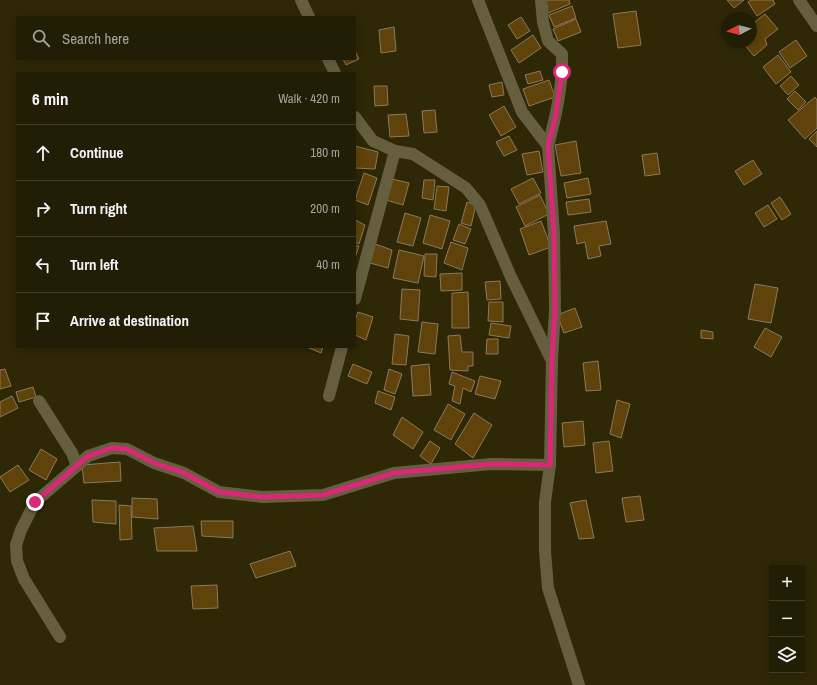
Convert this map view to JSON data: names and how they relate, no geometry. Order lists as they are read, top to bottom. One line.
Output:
{"north":"left","page":{"search":"Search here","heading":["6 min","Walk · 420 m"],"list":[["Continue","180 m"],["Turn right","200 m"],["Turn left","40 m"],"Arrive at destination"],"map_buttons":["+","−"]}}
